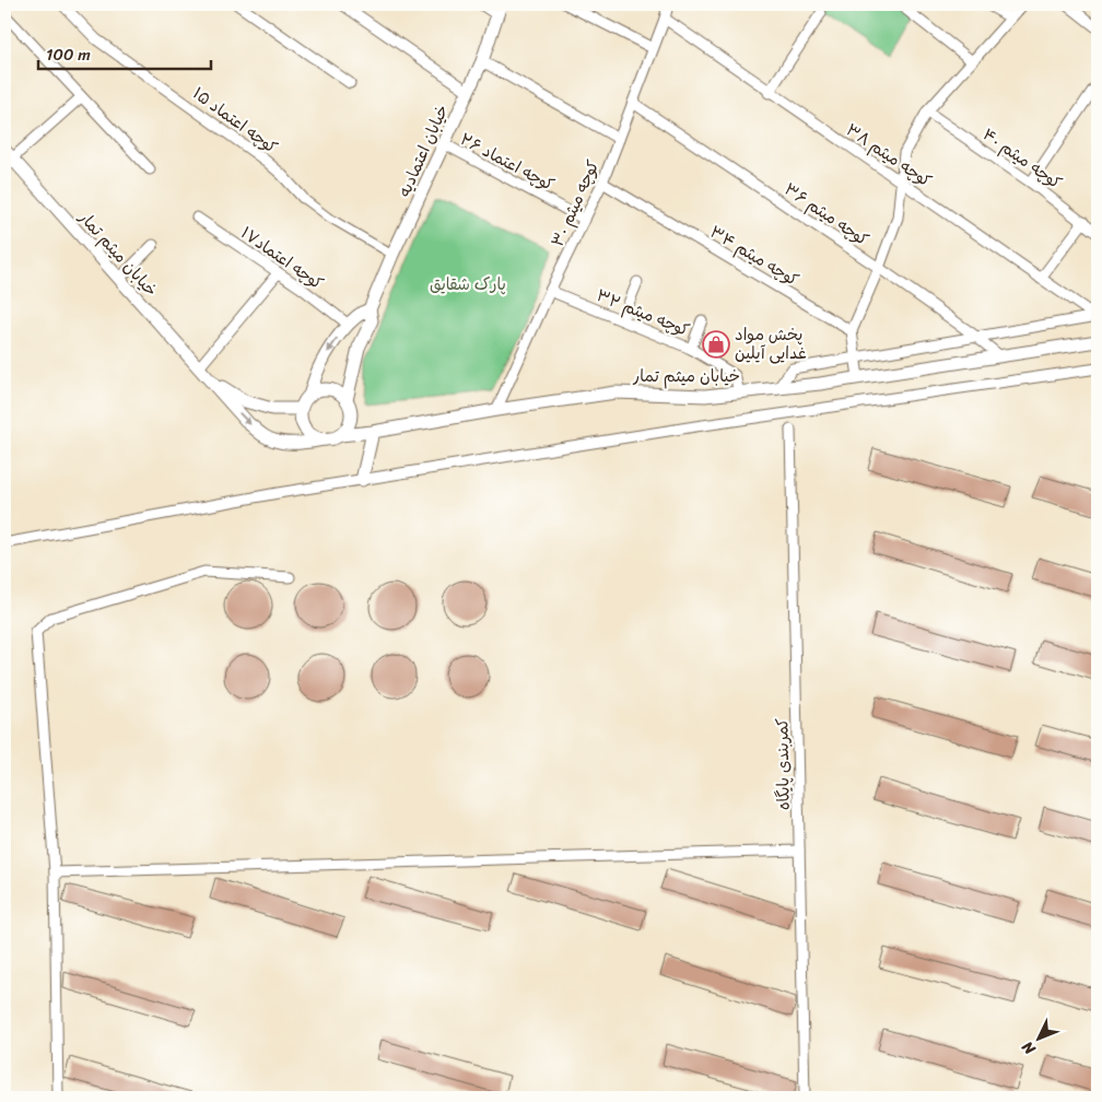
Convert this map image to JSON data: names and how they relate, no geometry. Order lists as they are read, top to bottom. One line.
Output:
{"streets":{"street":["کوچه اعتماد ۱۵","خیابان اعتمادیه","کوچه میثم ۳۸","کوچه میثم ۴۰","کوچه اعتماد ۲۶","کوچه میثم ۳۰","کوچه میثم ۳۶","خیابان میثم تمار","کوچه میثم ۳۴","کوچه اعتماد۱۷","کوچه میثم ۳۲","کمربندی پایگاه"]},"crossings":[["کوچه اعتماد ۱۵","خیابان اعتمادیه"],["خیابان اعتمادیه","کوچه اعتماد ۲۶"],["خیابان اعتمادیه","خیابان میثم تمار"],["خیابان اعتمادیه","کوچه اعتماد۱۷"],["کوچه میثم ۳۸","کوچه میثم ۳۰"],["کوچه اعتماد ۲۶","کوچه میثم ۳۰"],["کوچه میثم ۳۰","کوچه میثم ۳۶"],["کوچه میثم ۳۰","خیابان میثم تمار"],["کوچه میثم ۳۰","کوچه میثم ۳۴"],["کوچه میثم ۳۰","کوچه میثم ۳۲"],["کوچه میثم ۳۶","خیابان میثم تمار"],["خیابان میثم تمار","کوچه میثم ۳۲"]],"parks":["پارک شقایق"],"places":{"shop":["پخش مواد غدایی آیلین"]},"scale_bar":"100 m","north":"bottom left"}
